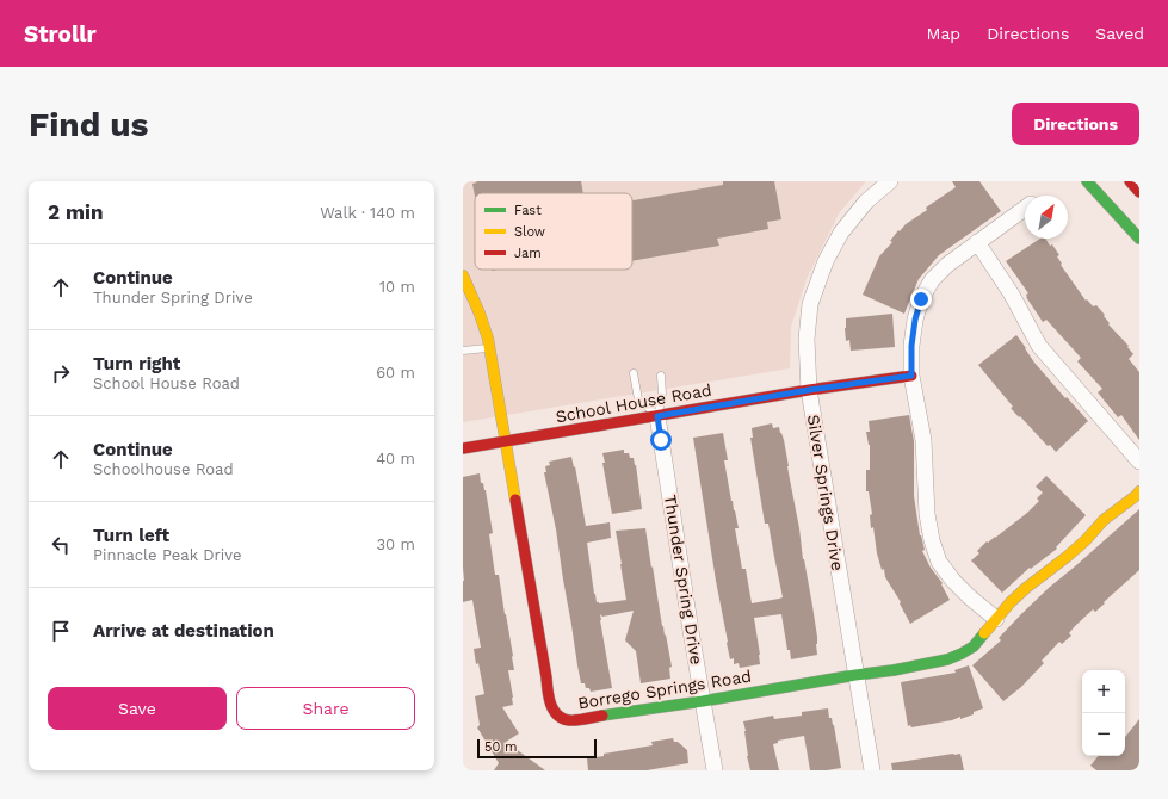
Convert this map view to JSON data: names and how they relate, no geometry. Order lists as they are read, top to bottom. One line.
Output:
{"streets":{"street":["School House Road","Silver Springs Drive","Thunder Spring Drive","Borrego Springs Road"]},"crossings":[["School House Road","Silver Springs Drive"],["School House Road","Thunder Spring Drive"],["School House Road","Borrego Springs Road"],["Silver Springs Drive","Borrego Springs Road"],["Thunder Spring Drive","Borrego Springs Road"]],"legend":["Fast","Slow","Jam"],"scale_bar":"50 m","north":"top right","page":{"header":"Strollr","nav":["Map","Directions","Saved"],"buttons":["Directions",["Save","Share"]],"title":"Find us","heading":["2 min","Walk · 140 m"],"list":[["Continue","Thunder Spring Drive","10 m"],["Turn right","School House Road","60 m"],["Continue","Schoolhouse Road","40 m"],["Turn left","Pinnacle Peak Drive","30 m"],"Arrive at destination"],"map_buttons":["+","−"],"scale":"50 m"}}
